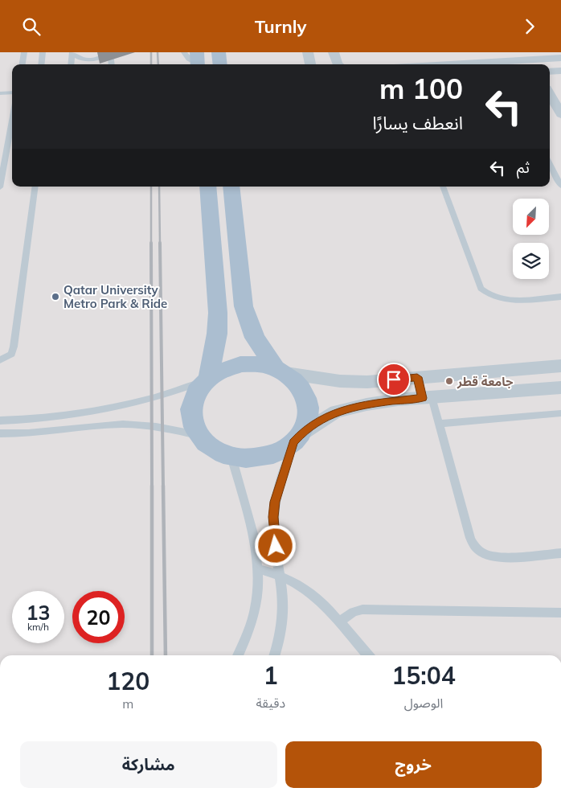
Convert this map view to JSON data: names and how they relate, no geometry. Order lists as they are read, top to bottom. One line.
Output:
{"places":["Qatar University Metro Park & Ride","جامعة قطر"],"north":"bottom left","page":{"header":"Turnly","turn":["100 m","انعطف يسارًا"],"then":"ثم","speed":"13 km/h","limit":"20","eta":["15:04","الوصول","1","دقيقة","120","m"],"buttons":["خروج","مشاركة"]}}
